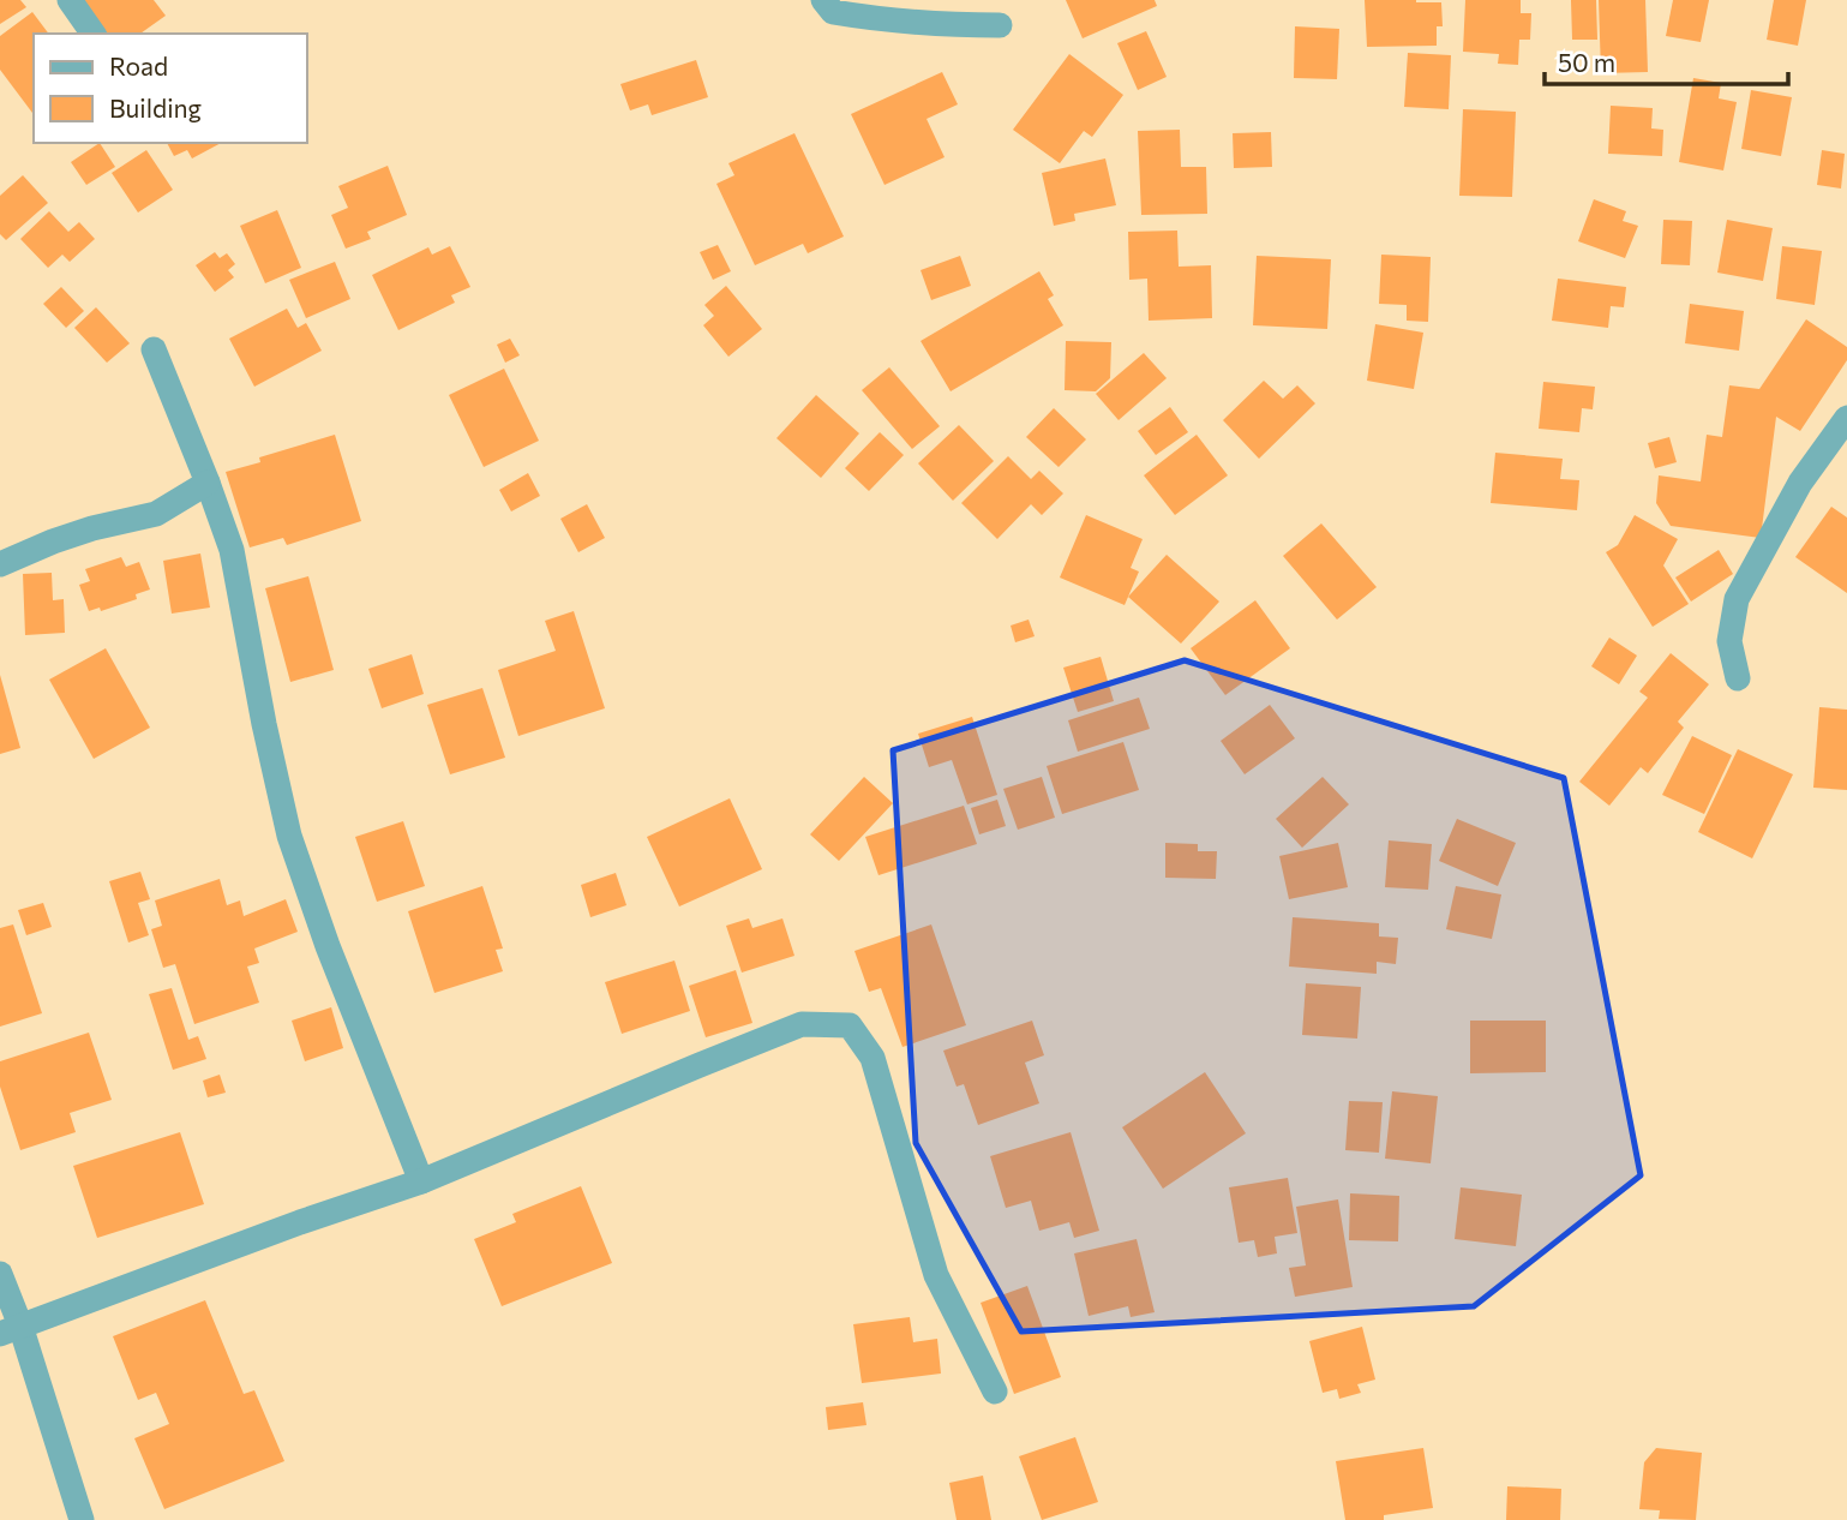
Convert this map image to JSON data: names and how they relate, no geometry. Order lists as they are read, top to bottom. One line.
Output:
{"legend":["Road","Building"],"scale_bar":"50 m"}
